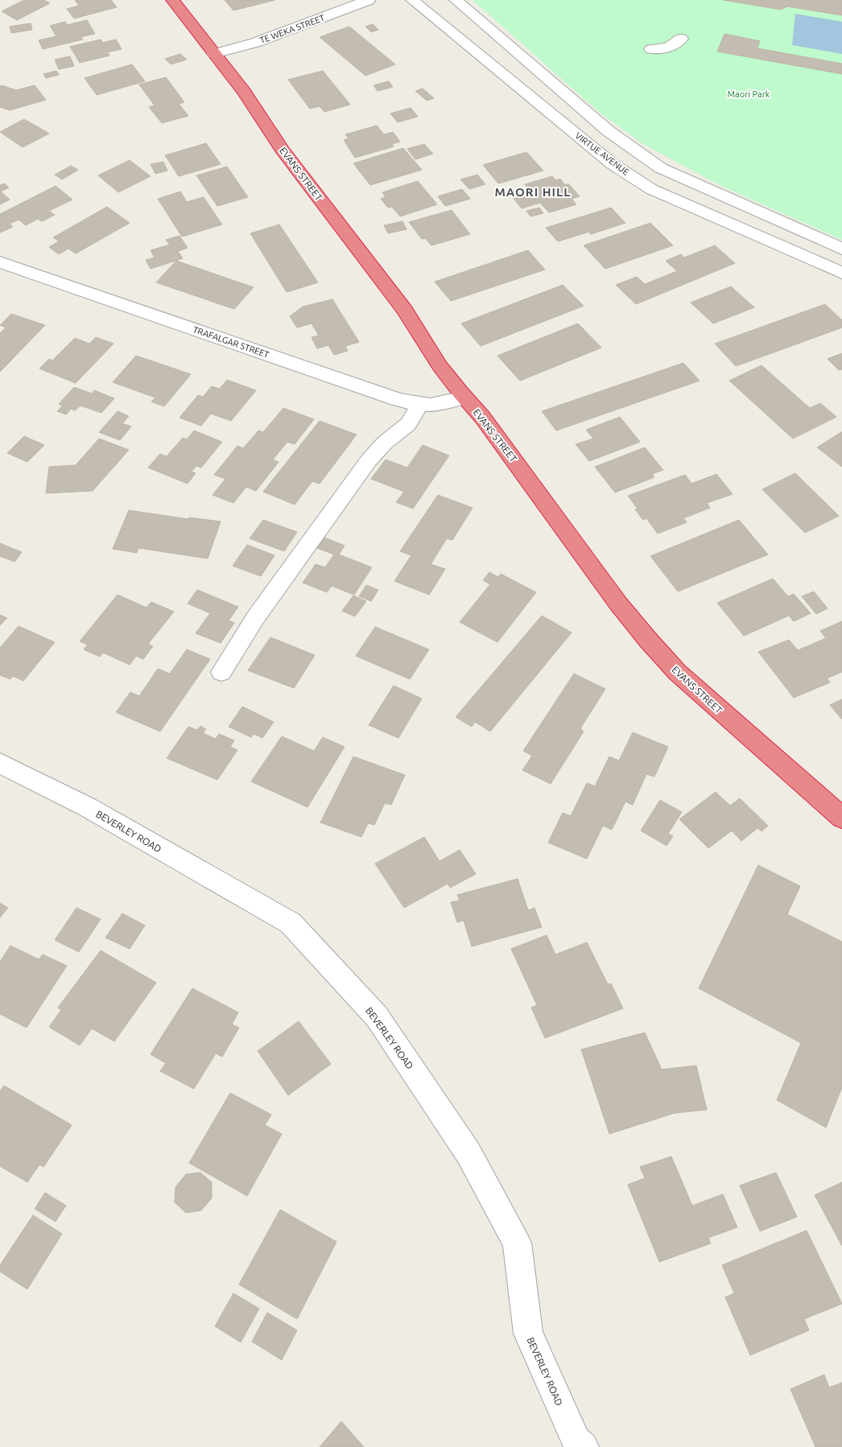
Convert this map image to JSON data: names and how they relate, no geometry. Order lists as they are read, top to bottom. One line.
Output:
{"streets":{"highway":["EVANS STREET"],"street":["TE WEKA STREET","VIRTUE AVENUE","TRAFALGAR STREET","BEVERLEY ROAD"]},"crossings":[["TE WEKA STREET","EVANS STREET"],["EVANS STREET","TRAFALGAR STREET"]],"districts":["MAORI HILL"],"parks":["Maori Park"]}
